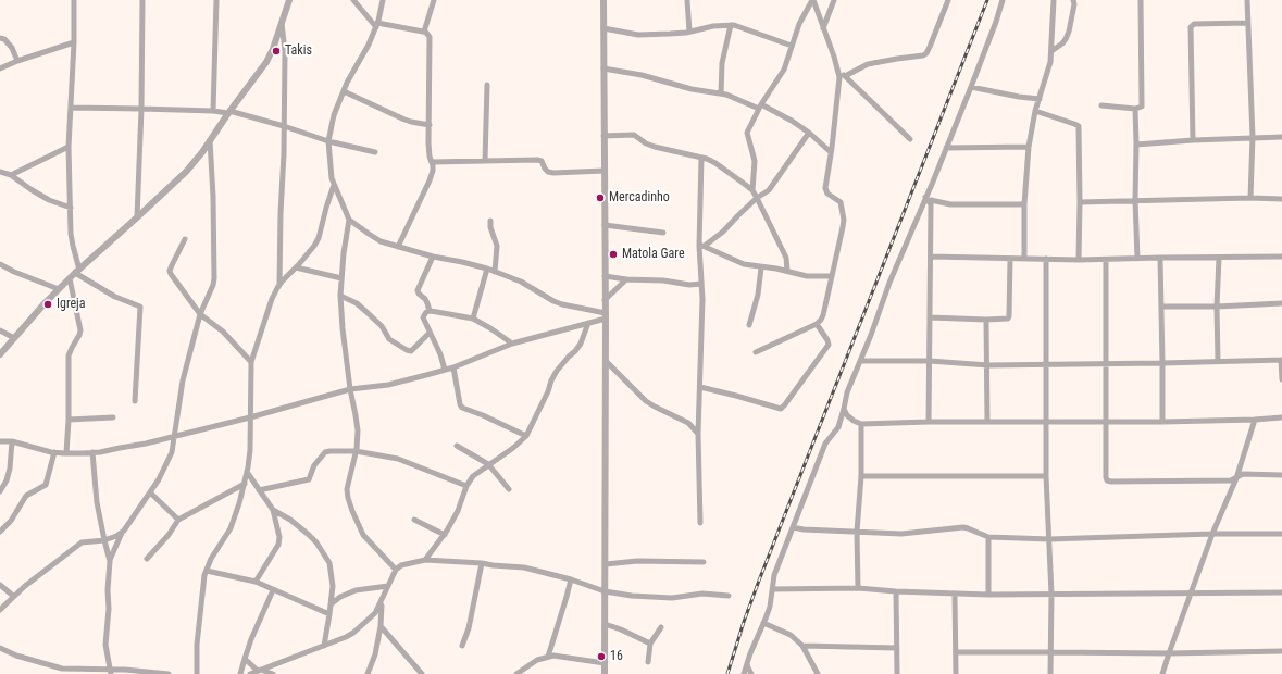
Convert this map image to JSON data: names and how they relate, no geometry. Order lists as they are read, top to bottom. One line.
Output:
{"places":["Takis","Mercadinho","Matola Gare","Igreja","16"]}
